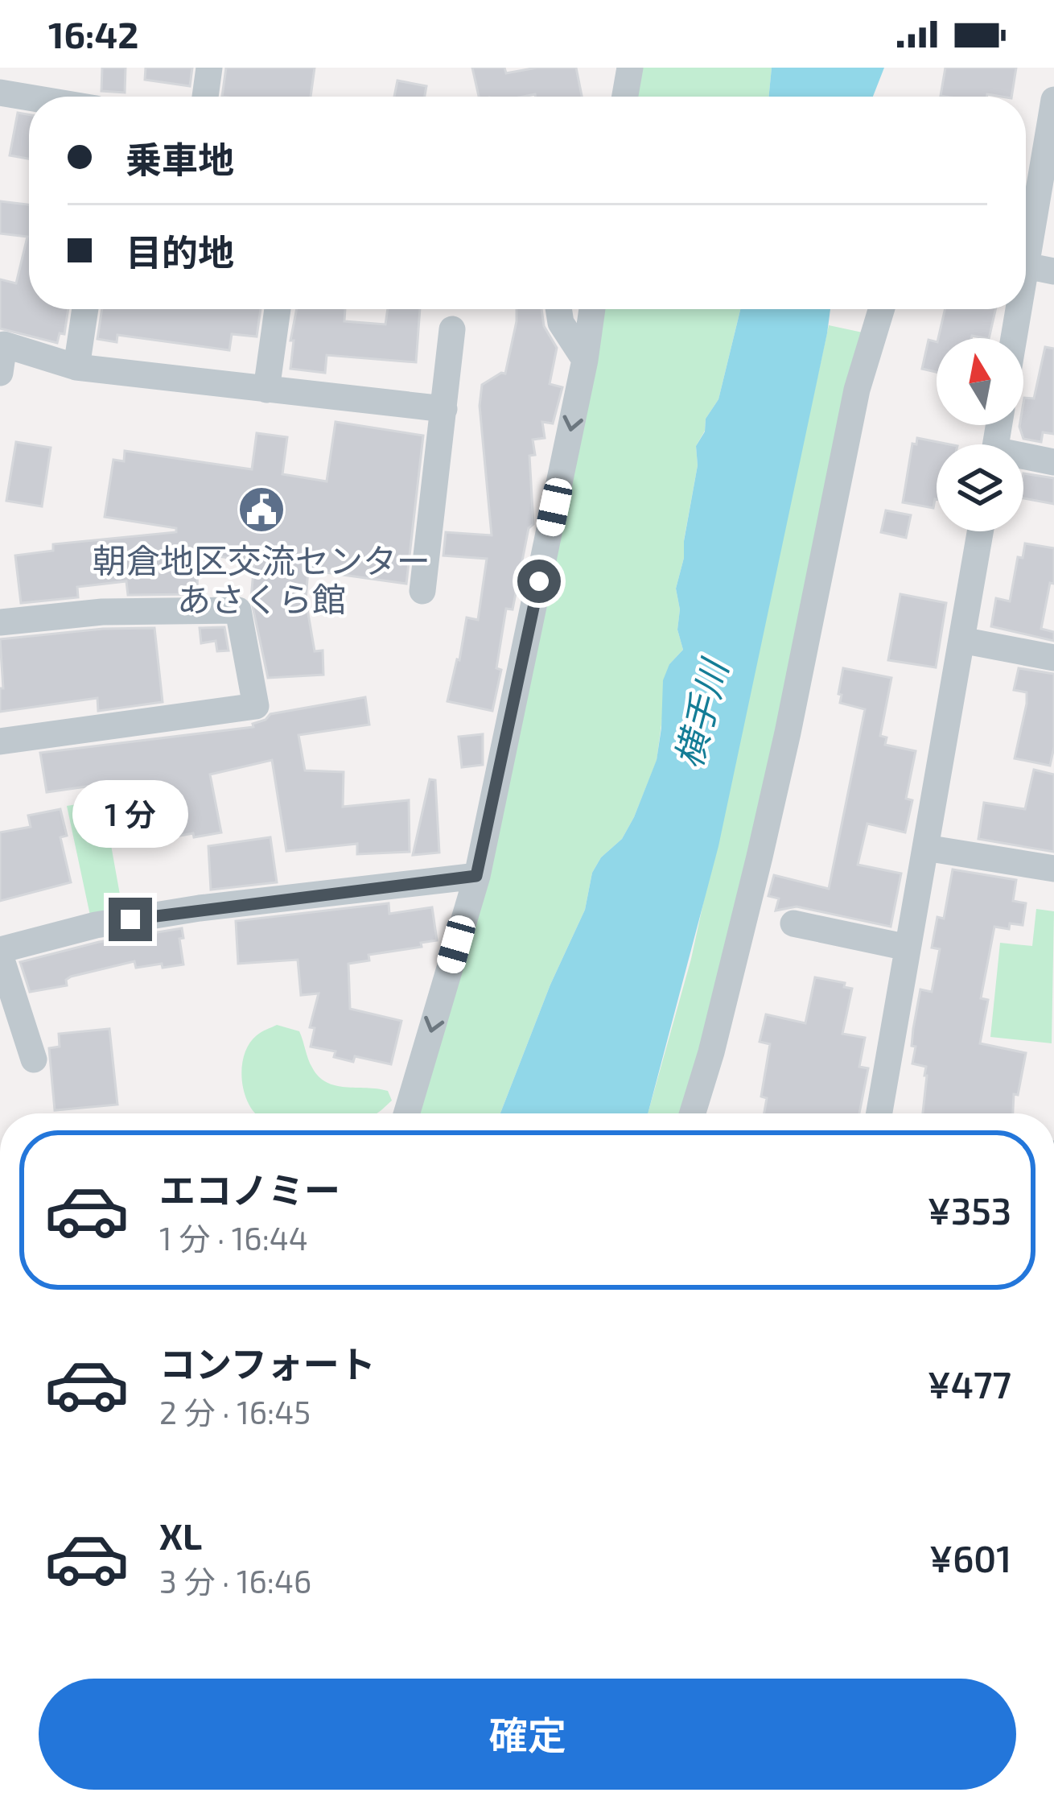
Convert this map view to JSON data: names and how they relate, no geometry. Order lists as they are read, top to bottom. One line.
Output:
{"water":["横手川"],"places":{"public building":["朝倉地区交流センター あさくら館"]},"north":"top","page":{"status":"16:42","banner":["乗車地","目的地"],"bubble":"1 分","list":[{"name":"エコノミー","note":"1 分 · 16:44","value":"¥353"},{"name":"コンフォート","note":"2 分 · 16:45","value":"¥477"},{"name":"XL","note":"3 分 · 16:46","value":"¥601"}],"buttons":"確定"}}
